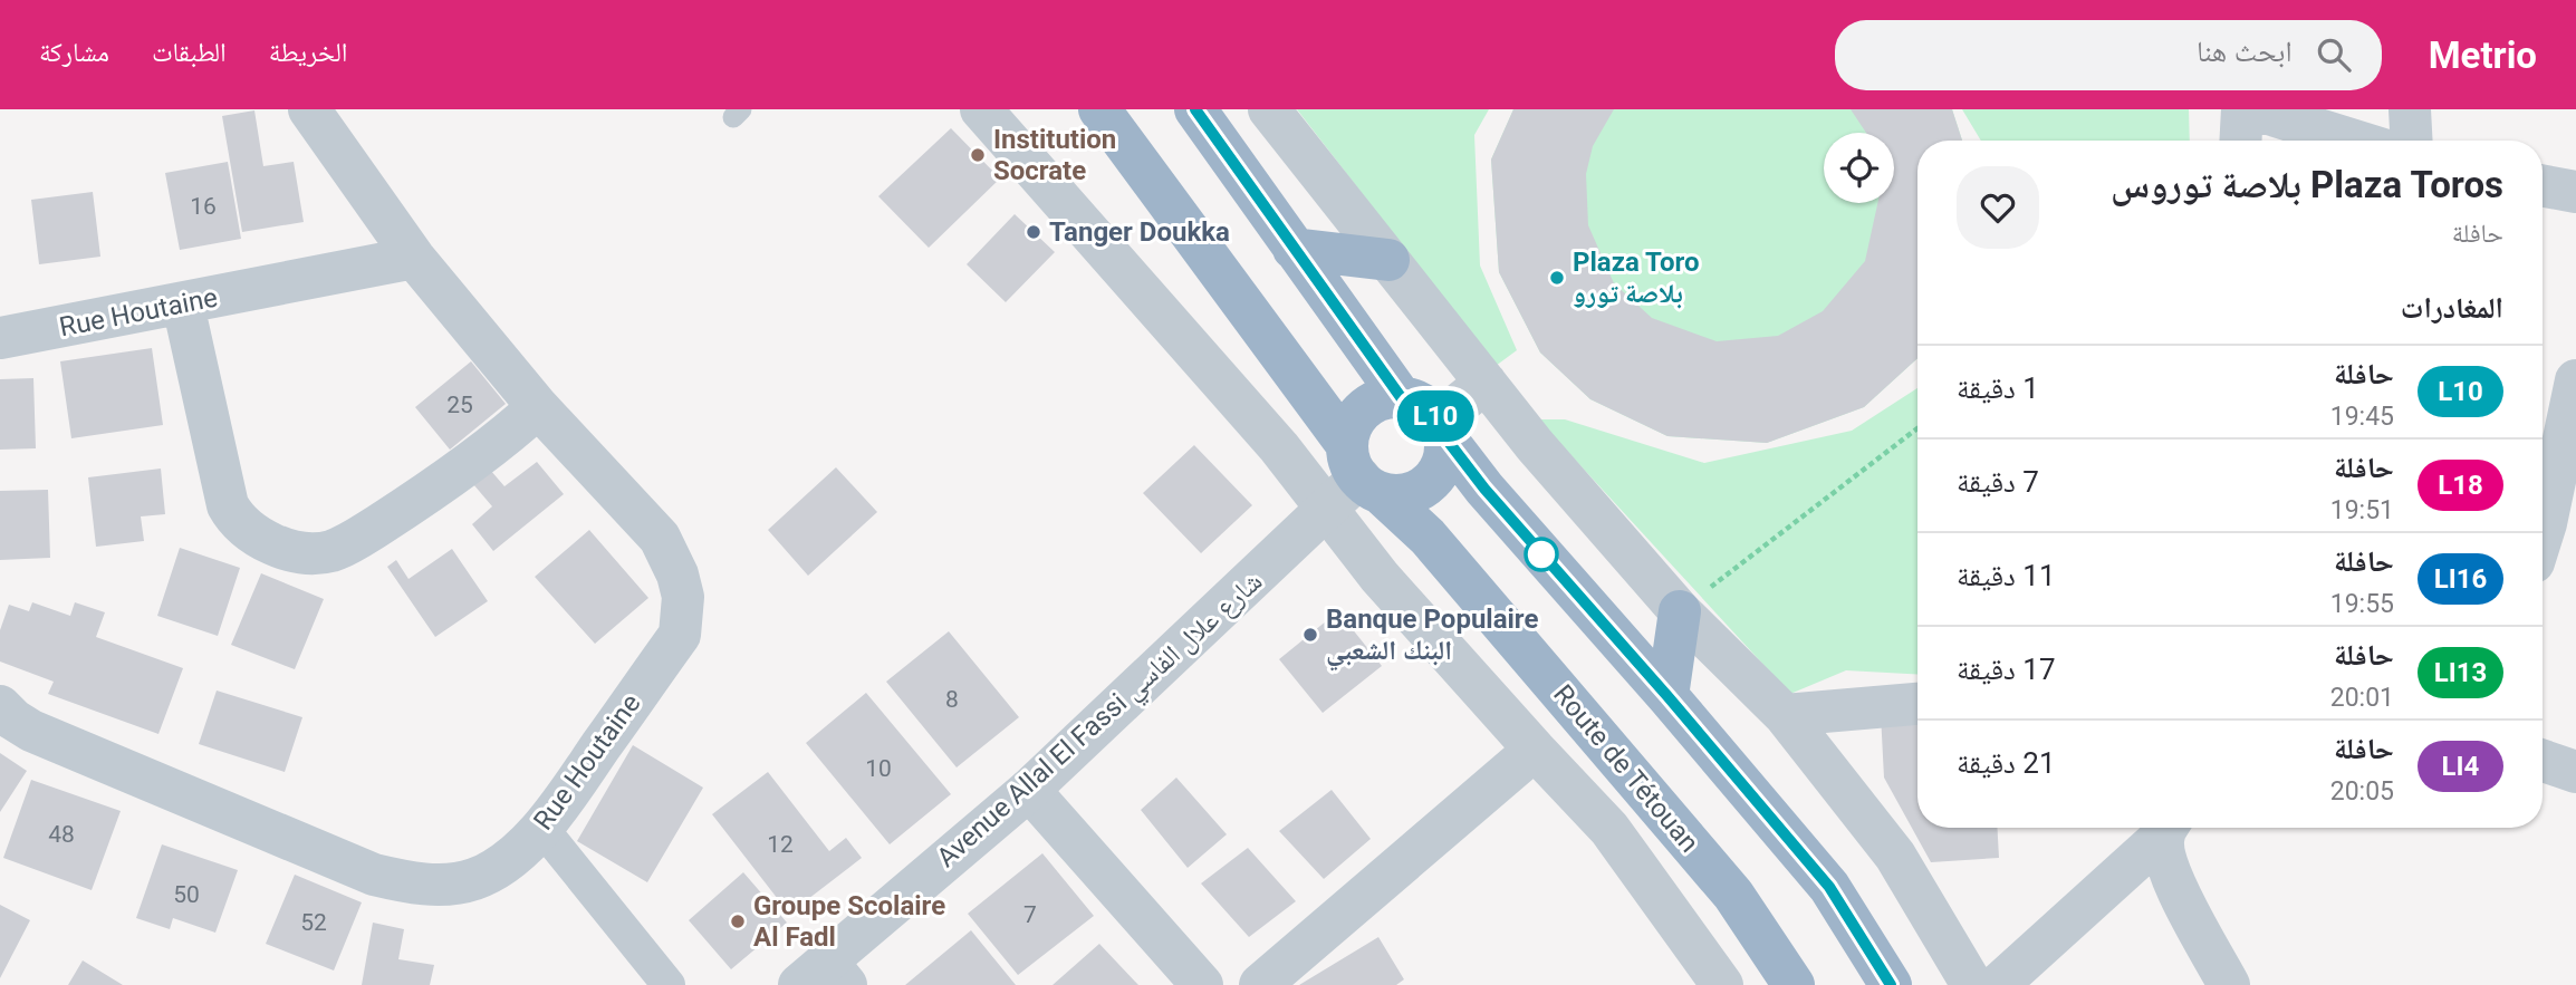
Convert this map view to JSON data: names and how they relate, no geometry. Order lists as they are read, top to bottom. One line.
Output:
{"streets":{"highway":["Route de Tétouan"],"street":["Rue Houtaine","Avenue Allal El Fassi شارع علال الفاسي"]},"crossings":[["Avenue Allal El Fassi شارع علال الفاسي","Route de Tétouan"]],"places":["Institution Socrate","Tanger Doukka","Plaza Toro بلاصة تورو","Banque Populaire البنك الشعبي","Groupe Scolaire Al Fadl"],"lines":["bus line L10"],"house_numbers":["16","25","8","10","48","12","50","7","52"],"page":{"header":"Metrio","search":"ابحث هنا","nav":["الخريطة","الطبقات","مشاركة"],"on_map":"L10","heading":[["Plaza Toros بلاصة توروس","حافلة"],"المغادرات"],"list":[{"mark":"L10","name":"حافلة","note":"19:45","value":"1 دقيقة"},{"mark":"L18","name":"حافلة","note":"19:51","value":"7 دقيقة"},{"mark":"LI16","name":"حافلة","note":"19:55","value":"11 دقيقة"},{"mark":"LI13","name":"حافلة","note":"20:01","value":"17 دقيقة"},{"mark":"LI4","name":"حافلة","note":"20:05","value":"21 دقيقة"}]}}
